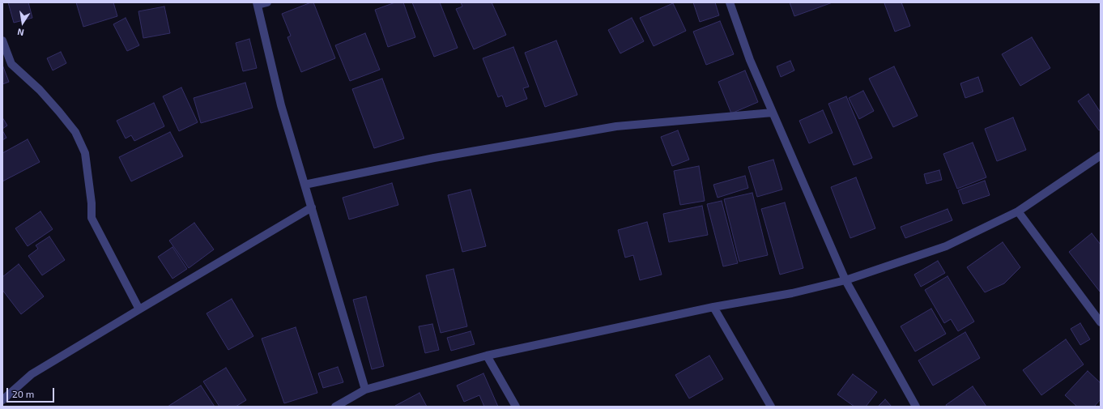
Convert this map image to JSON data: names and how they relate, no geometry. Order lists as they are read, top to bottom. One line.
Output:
{"scale_bar":"20 m","north":"bottom"}
